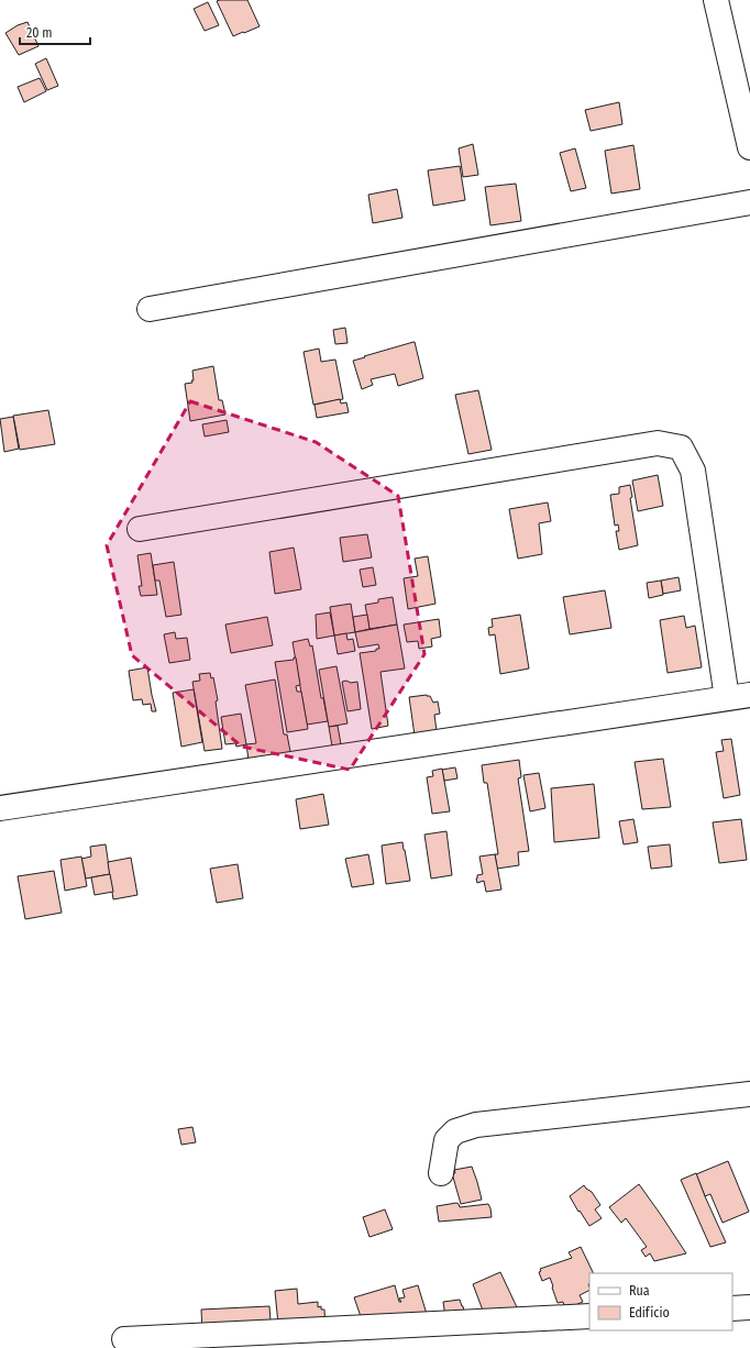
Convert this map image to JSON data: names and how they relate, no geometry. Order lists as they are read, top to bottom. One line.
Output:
{"legend":["Rua","Edifício"],"scale_bar":"20 m"}
